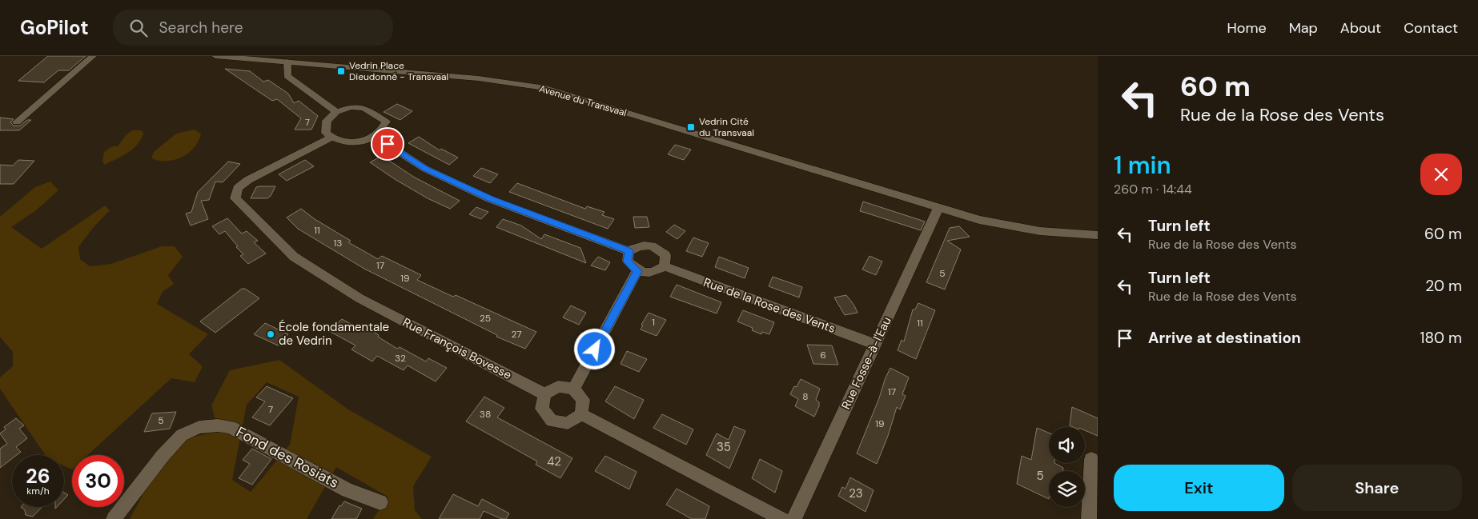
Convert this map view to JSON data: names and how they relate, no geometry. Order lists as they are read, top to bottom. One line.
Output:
{"streets":{"street":["Avenue du Transvaal","Rue de la Rose des Vents","Rue François Bovesse","Rue Fosse-à-l'Eau","Fond des Rosiats"]},"crossings":[["Avenue du Transvaal","Rue Fosse-à-l'Eau"],["Rue de la Rose des Vents","Rue Fosse-à-l'Eau"]],"places":{"transit":["Vedrin Place Dieudonné - Transvaal","Vedrin Cité du Transvaal"],"other":["École fondamentale de Vedrin"]},"house_numbers":["7","11","13","17","5","19","25","1","11","27","6","32","17","8","7","38","5","19","35","42","5","23"],"page":{"header":"GoPilot","search":"Search here","nav":["Home","Map","About","Contact"],"turn":["60 m","Rue de la Rose des Vents"],"heading":["1 min","260 m · 14:44"],"list":[{"name":"Turn left","note":"Rue de la Rose des Vents","value":"60 m"},{"name":"Turn left","note":"Rue de la Rose des Vents","value":"20 m"},{"name":"Arrive at destination","value":"180 m"}],"speed":"26 km/h","limit":"30","buttons":["Exit","Share"]}}
